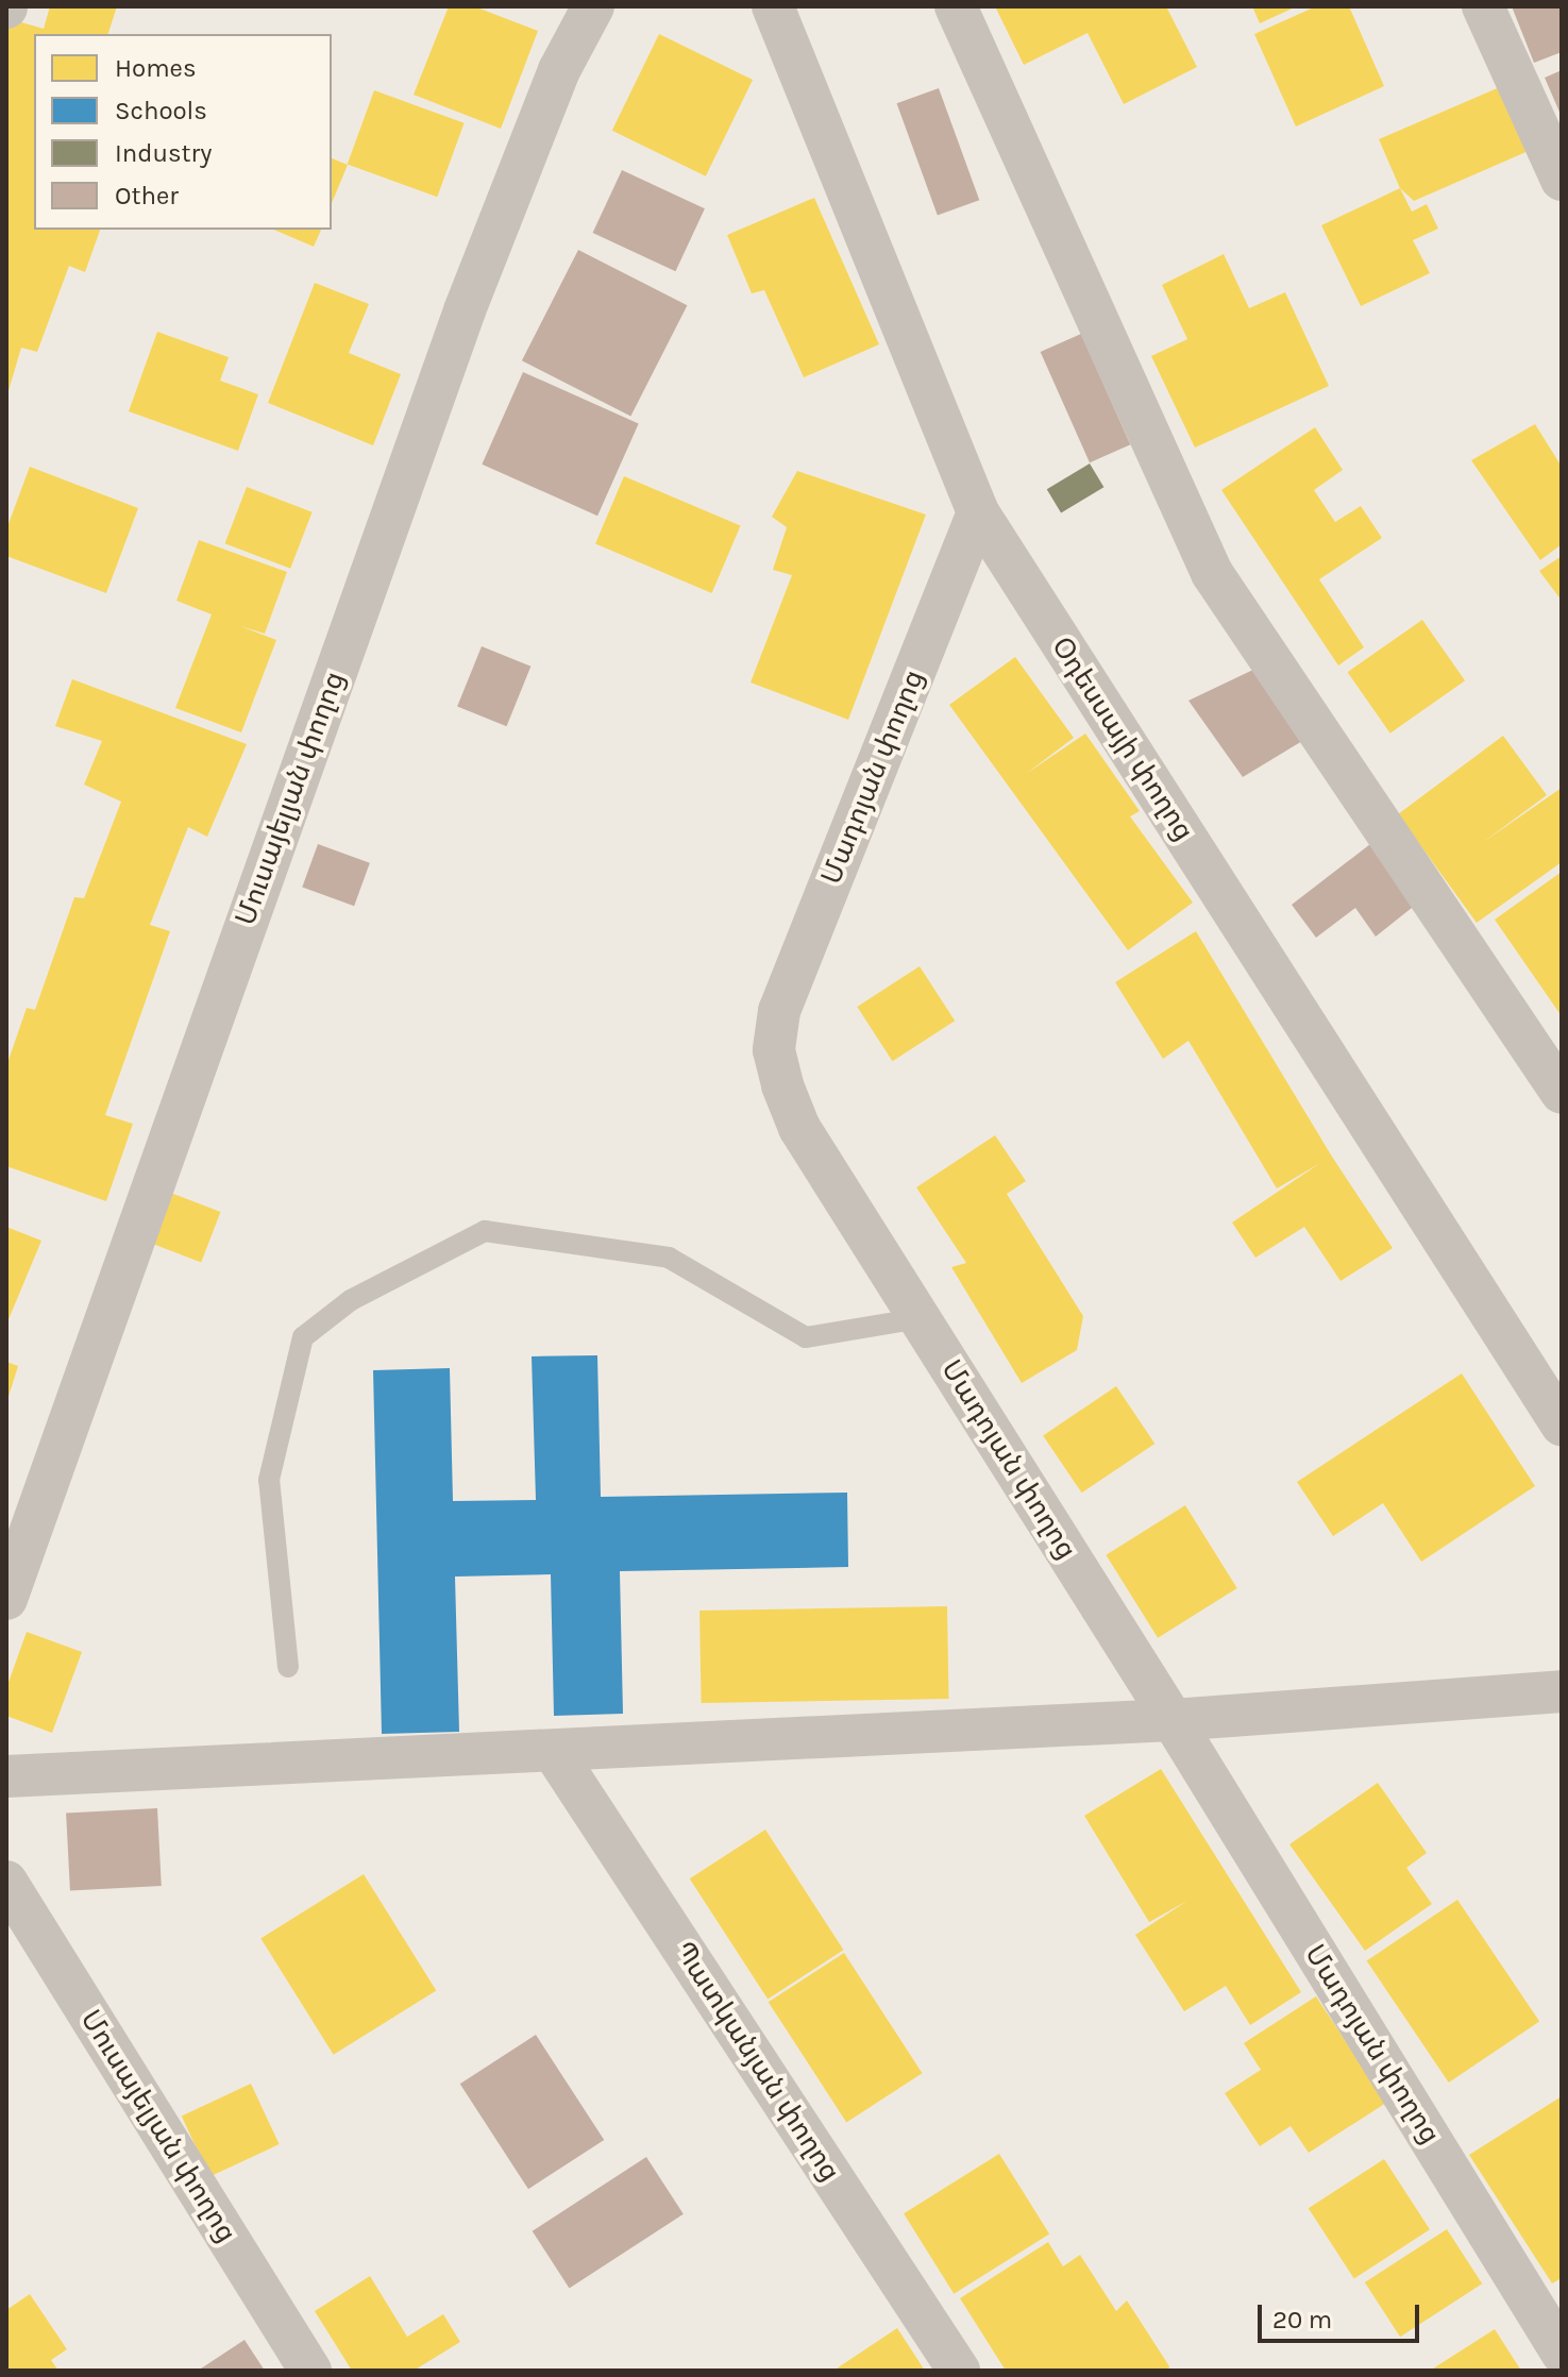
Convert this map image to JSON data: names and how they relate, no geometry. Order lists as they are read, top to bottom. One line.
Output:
{"streets":{"street":["Օդեսսայի փողոց","Մադոյան փողոց","Մուսայելյան փողոց","Պատկանյան փողոց"]},"crossings":[["Օդեսսայի փողոց","Մադոյան փողոց"]],"legend":["Homes","Schools","Industry","Other"],"scale_bar":"20 m"}
